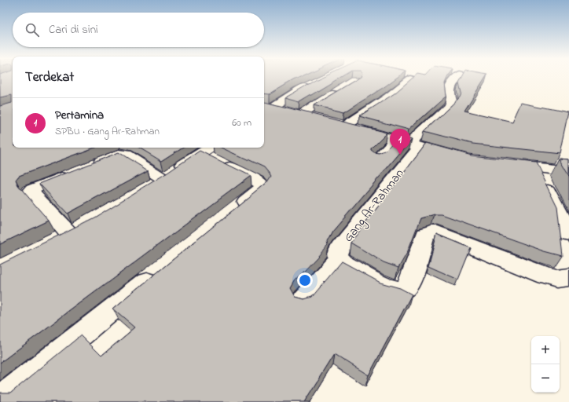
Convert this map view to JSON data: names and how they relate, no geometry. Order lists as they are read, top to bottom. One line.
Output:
{"streets":{"street":["Gang Ar-Rahman"]},"page":{"search":"Cari di sini","heading":"Terdekat","list":[{"mark":"1","name":"Pertamina","note":"SPBU · Gang Ar-Rahman","value":"60 m"}],"pins":"1","map_buttons":["+","−"]}}
